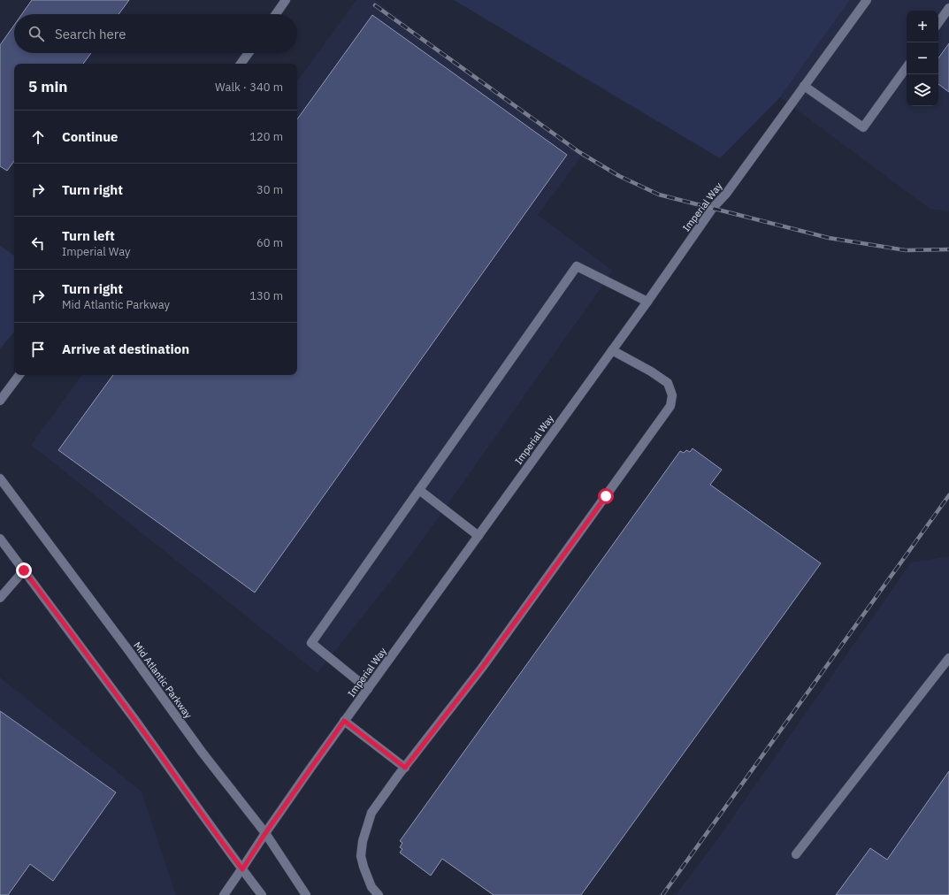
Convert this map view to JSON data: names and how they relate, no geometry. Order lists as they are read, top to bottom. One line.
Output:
{"streets":{"street":["Imperial Way","Mid Atlantic Parkway"]},"crossings":[["Imperial Way","Mid Atlantic Parkway"]],"page":{"map_buttons":["+","−"],"search":"Search here","heading":["5 min","Walk · 340 m"],"list":[["Continue","120 m"],["Turn right","30 m"],["Turn left","Imperial Way","60 m"],["Turn right","Mid Atlantic Parkway","130 m"],"Arrive at destination"]}}
